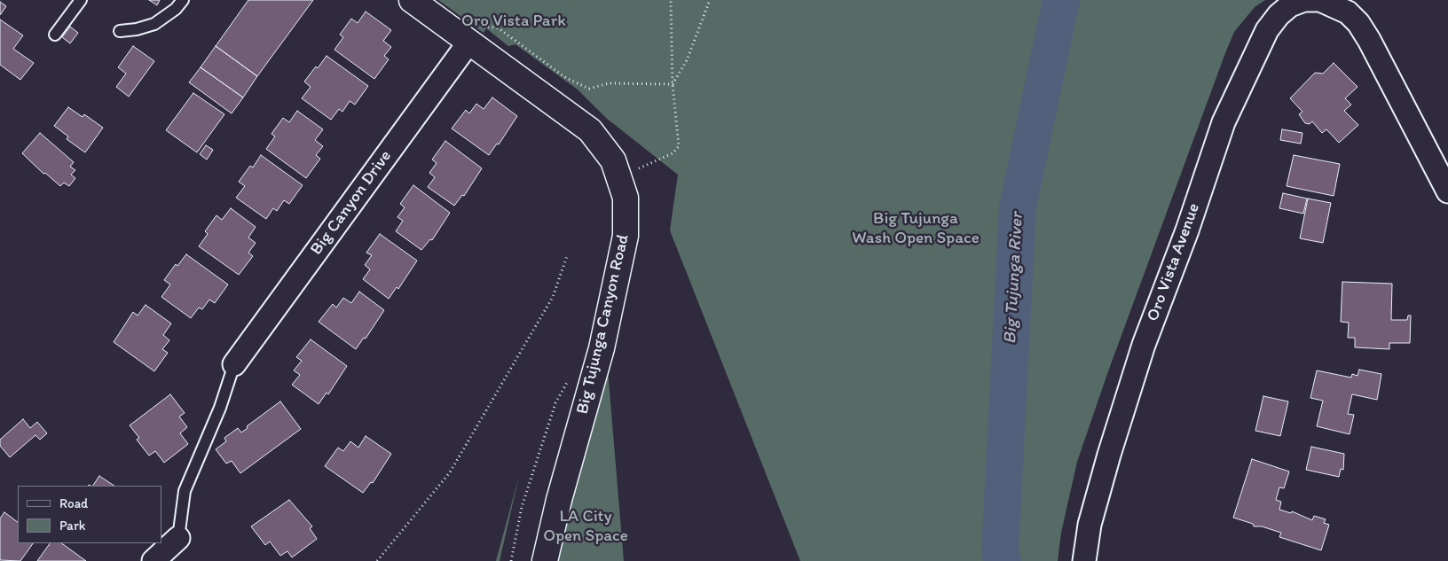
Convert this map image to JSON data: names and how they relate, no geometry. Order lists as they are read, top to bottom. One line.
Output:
{"streets":{"street":["Big Canyon Drive","Oro Vista Avenue","Big Tujunga Canyon Road"]},"crossings":[["Big Canyon Drive","Big Tujunga Canyon Road"]],"water":["Big Tujunga River"],"parks":["Oro Vista Park","Big Tujunga Wash Open Space","LA City Open Space"],"legend":["Road","Park"]}
